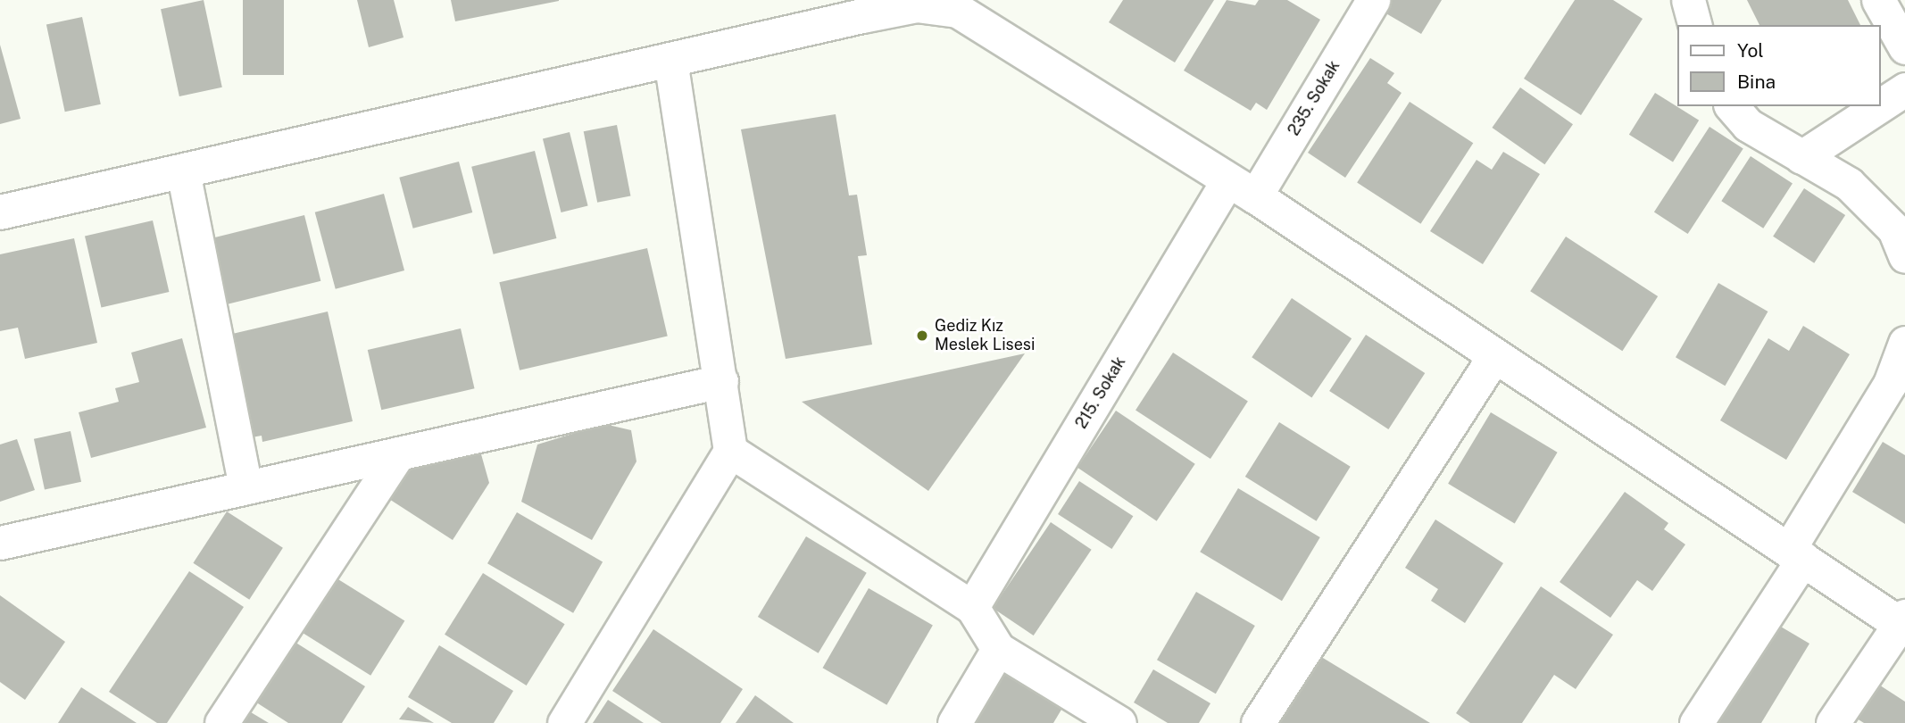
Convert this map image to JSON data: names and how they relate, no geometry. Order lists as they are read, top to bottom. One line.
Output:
{"streets":{"street":["235. Sokak","215. Sokak"]},"crossings":[["235. Sokak","215. Sokak"]],"places":["Gediz Kız Meslek Lisesi"],"legend":["Yol","Bina"]}
